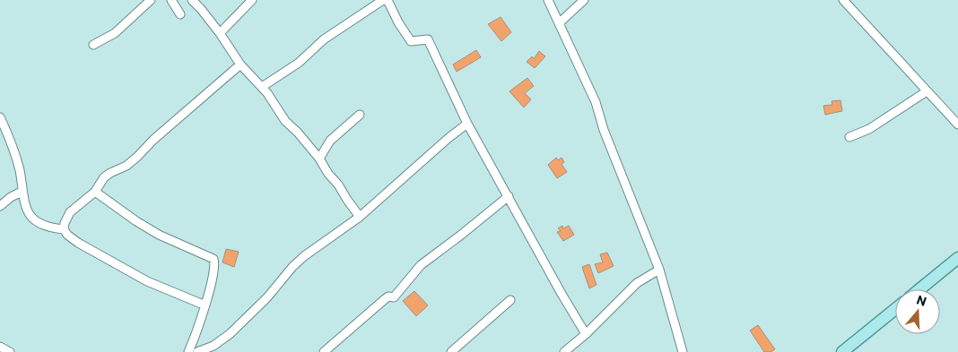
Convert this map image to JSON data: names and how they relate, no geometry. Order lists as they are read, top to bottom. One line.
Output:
{"north":"top"}
